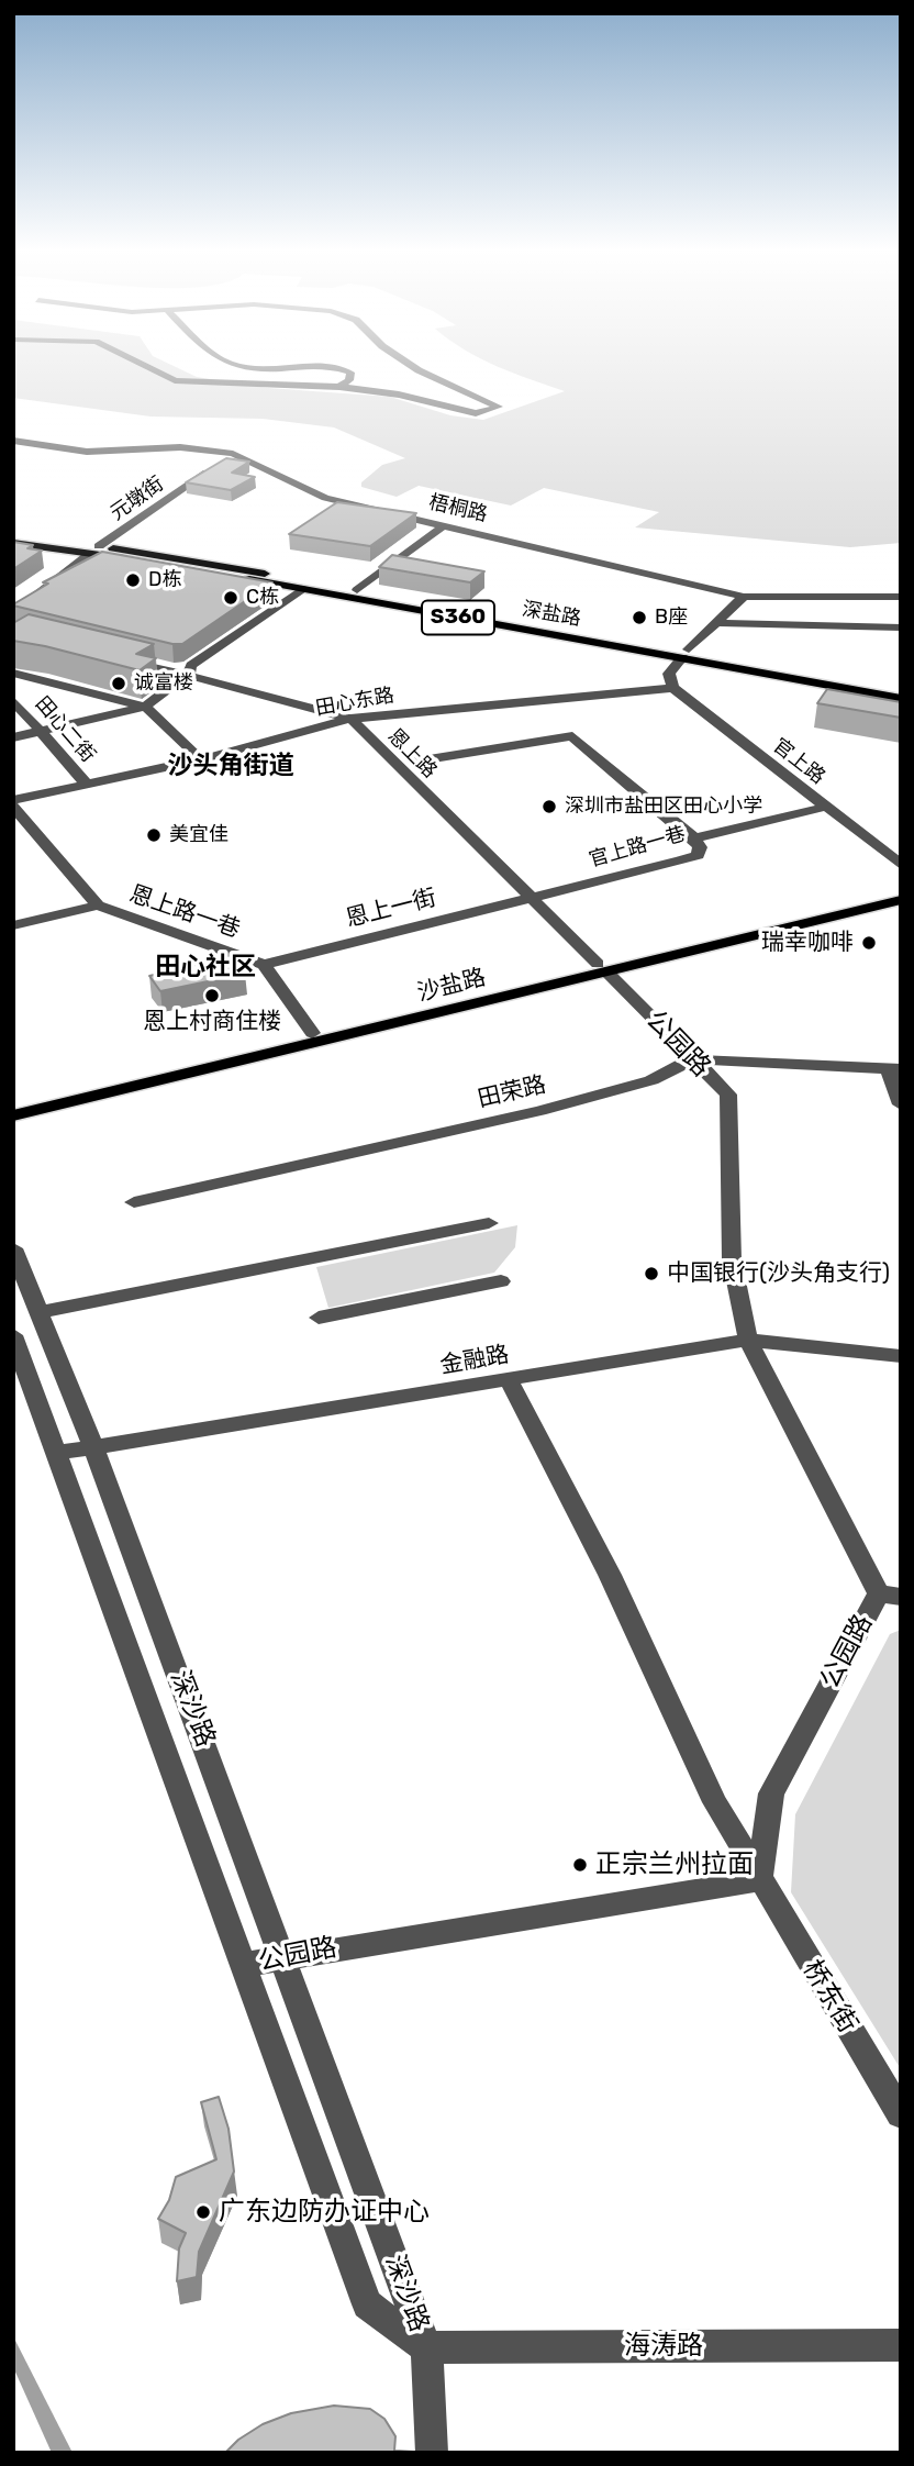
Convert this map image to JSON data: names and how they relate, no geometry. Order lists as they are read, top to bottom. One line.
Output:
{"streets":{"main road":["深盐路","S360","沙盐路"],"street":["元墩街","梧桐路","田心东路","田心二街","恩上路","官上路","官上路一巷","恩上一街","恩上路一巷","公园路","田荣路","金融路","深沙路","桥东街","海涛路"]},"crossings":[["元墩街","梧桐路"],["元墩街","深盐路"],["田心东路","田心二街"],["田心东路","恩上路"],["田心东路","官上路"],["田心东路","恩上路一巷"],["恩上路","官上路一巷"],["恩上路","恩上一街"],["恩上路","沙盐路"],["恩上路","公园路"],["官上路","官上路一巷"],["官上路一巷","恩上一街"],["恩上一街","恩上路一巷"],["沙盐路","公园路"],["公园路","田荣路"],["公园路","金融路"],["公园路","深沙路"],["公园路","桥东街"],["金融路","深沙路"],["金融路","桥东街"],["深沙路","海涛路"]],"districts":["沙头角街道","田心社区"],"places":["D栋","C栋","B座","诚富楼","深圳市盐田区田心小学","美宜佳","瑞幸咖啡","恩上村商住楼","中国银行(沙头角支行)","正宗兰州拉面","广东边防办证中心"]}
